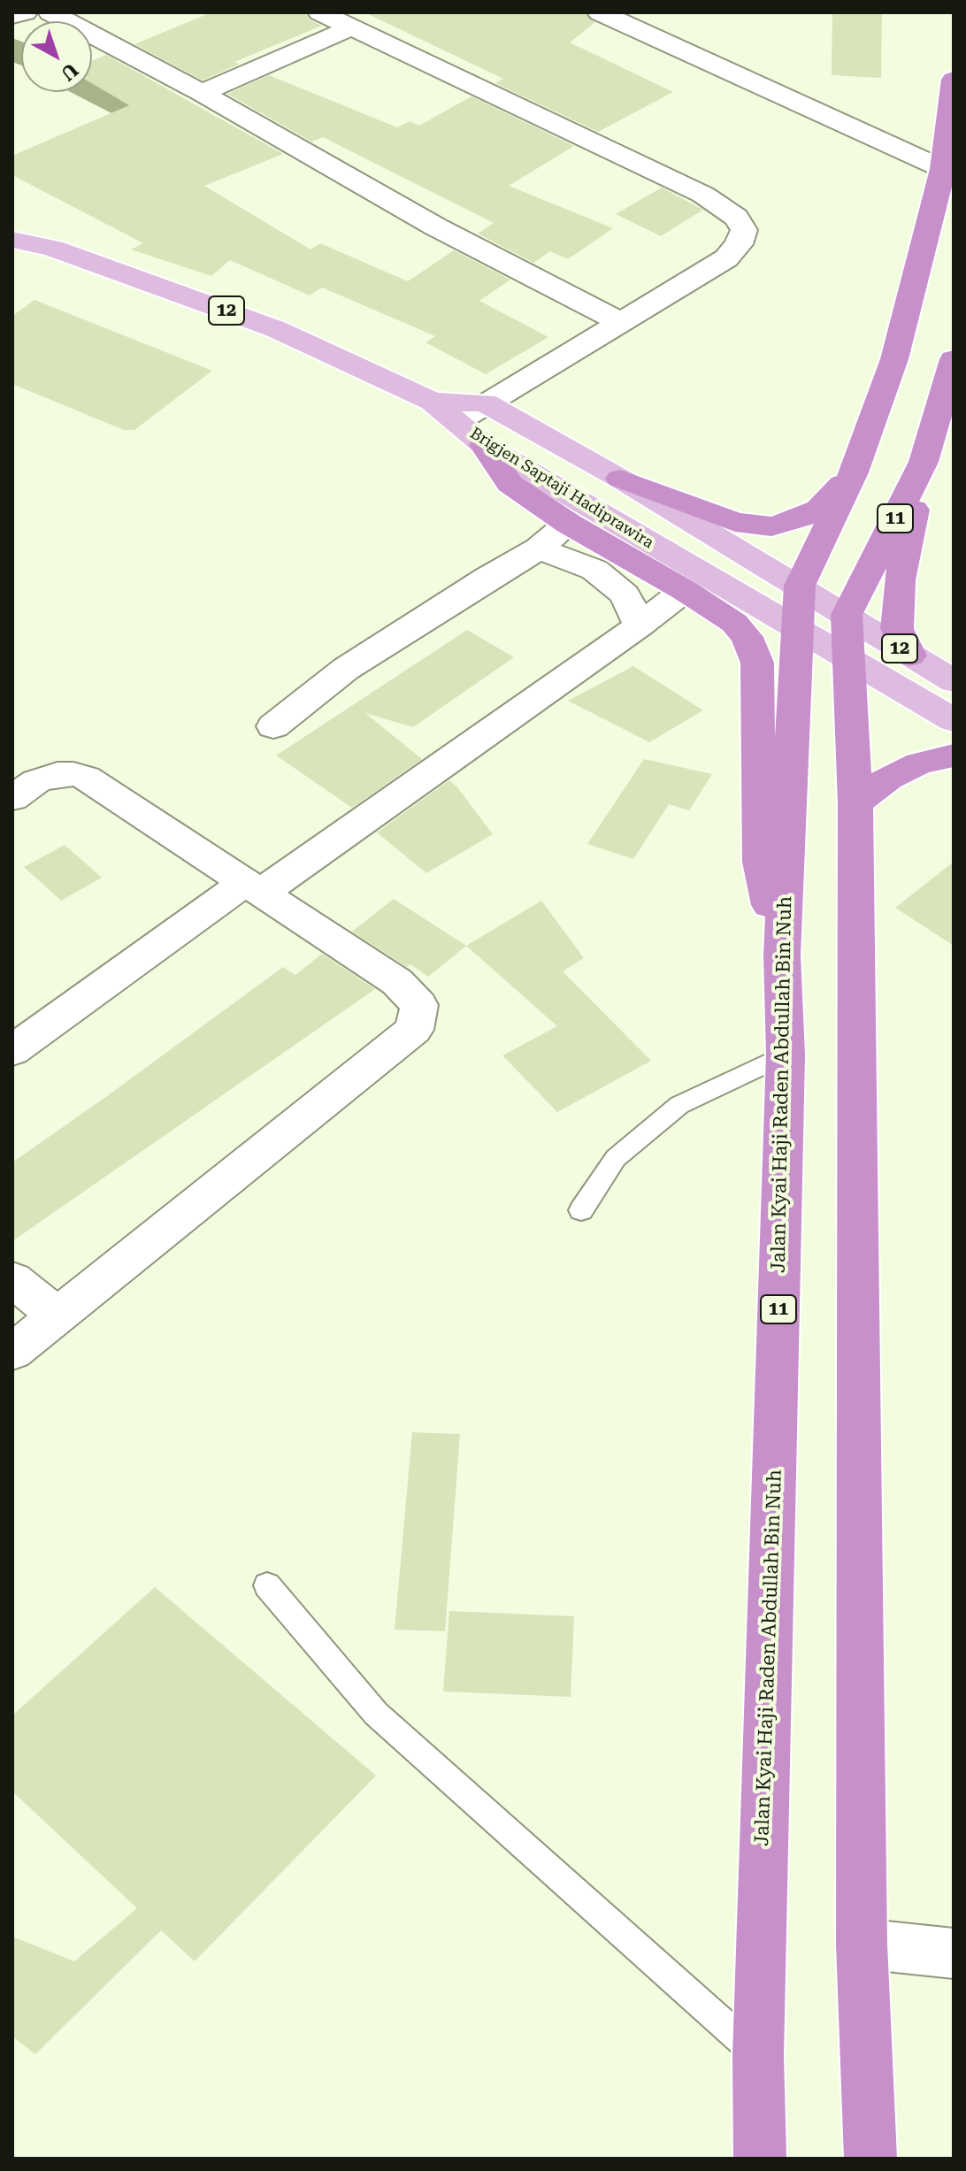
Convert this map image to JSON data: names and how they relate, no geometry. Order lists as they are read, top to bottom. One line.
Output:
{"streets":{"highway":["12","11","Jalan Kyai Haji Raden Abdullah Bin Nuh"],"main road":["Brigjen Saptaji Hadiprawira"]},"crossings":[["12","Brigjen Saptaji Hadiprawira"],["12","11"],["12","Jalan Kyai Haji Raden Abdullah Bin Nuh"],["Brigjen Saptaji Hadiprawira","Jalan Kyai Haji Raden Abdullah Bin Nuh"]],"north":"bottom right"}
